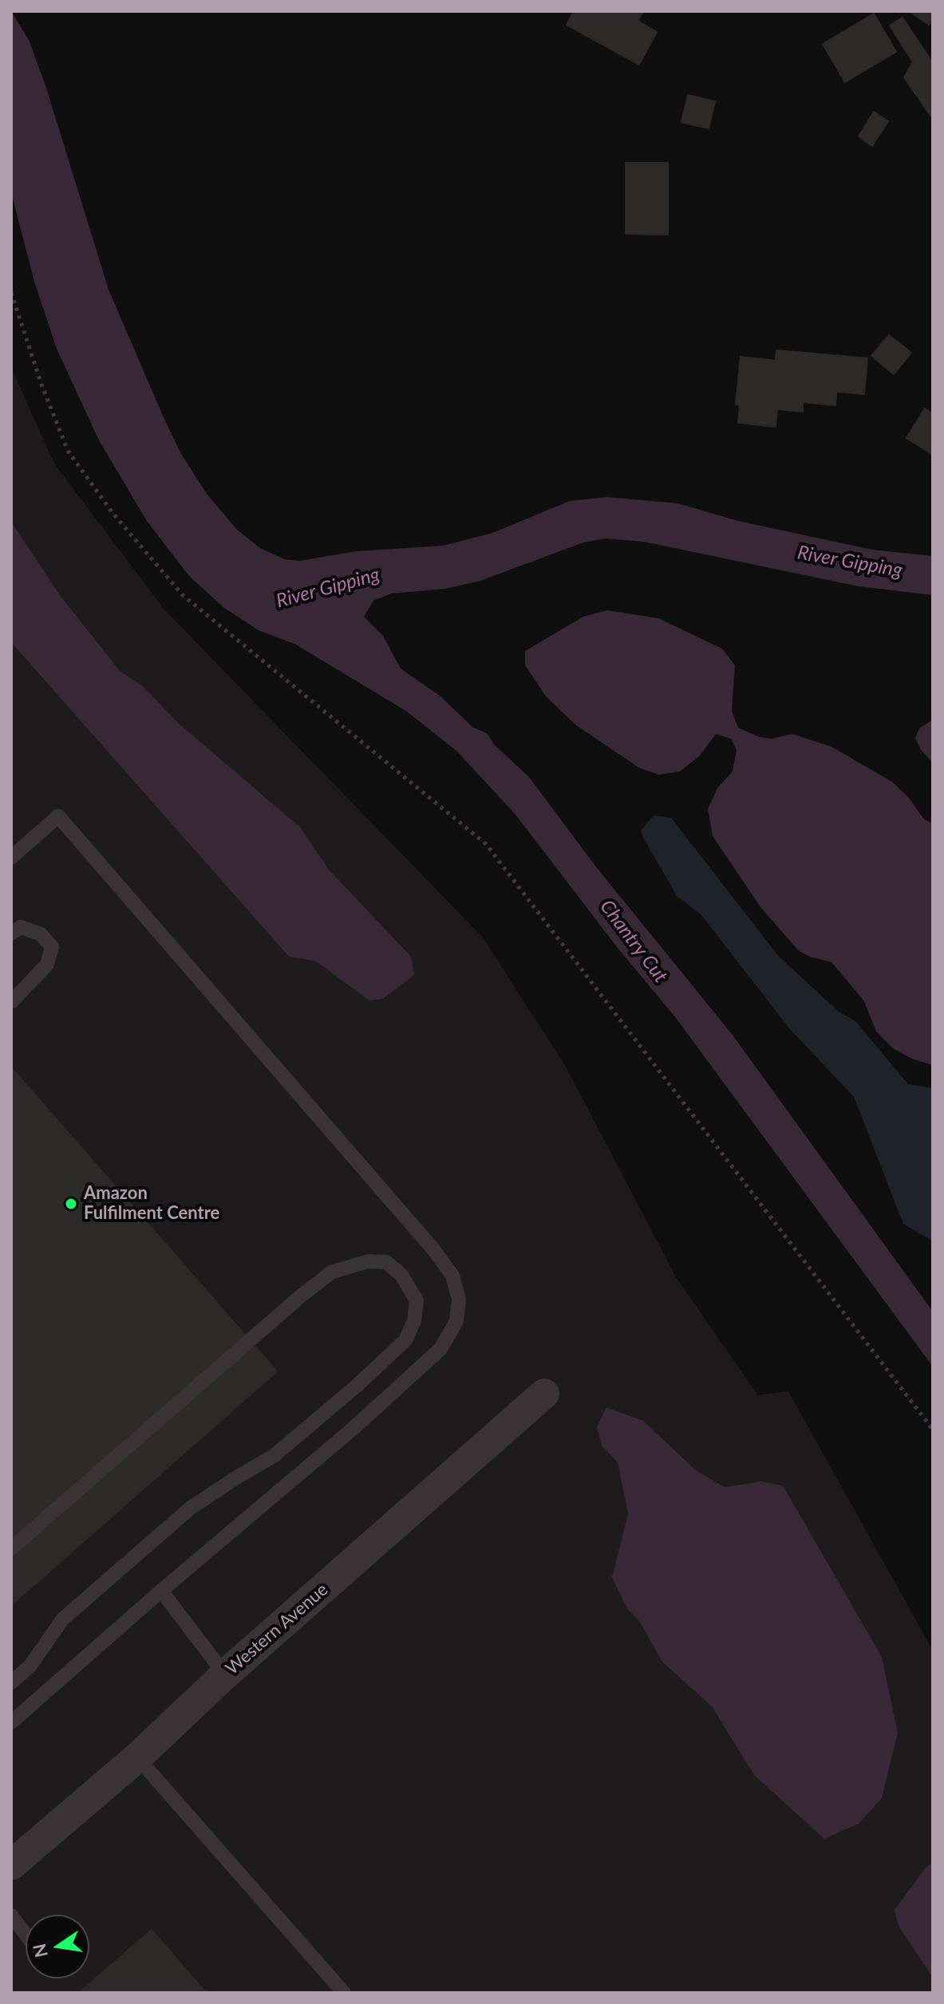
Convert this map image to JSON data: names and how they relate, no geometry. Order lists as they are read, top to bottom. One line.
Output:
{"streets":{"street":["Western Avenue"]},"water":["River Gipping","Chantry Cut"],"places":["Amazon Fulfilment Centre"],"north":"left"}
